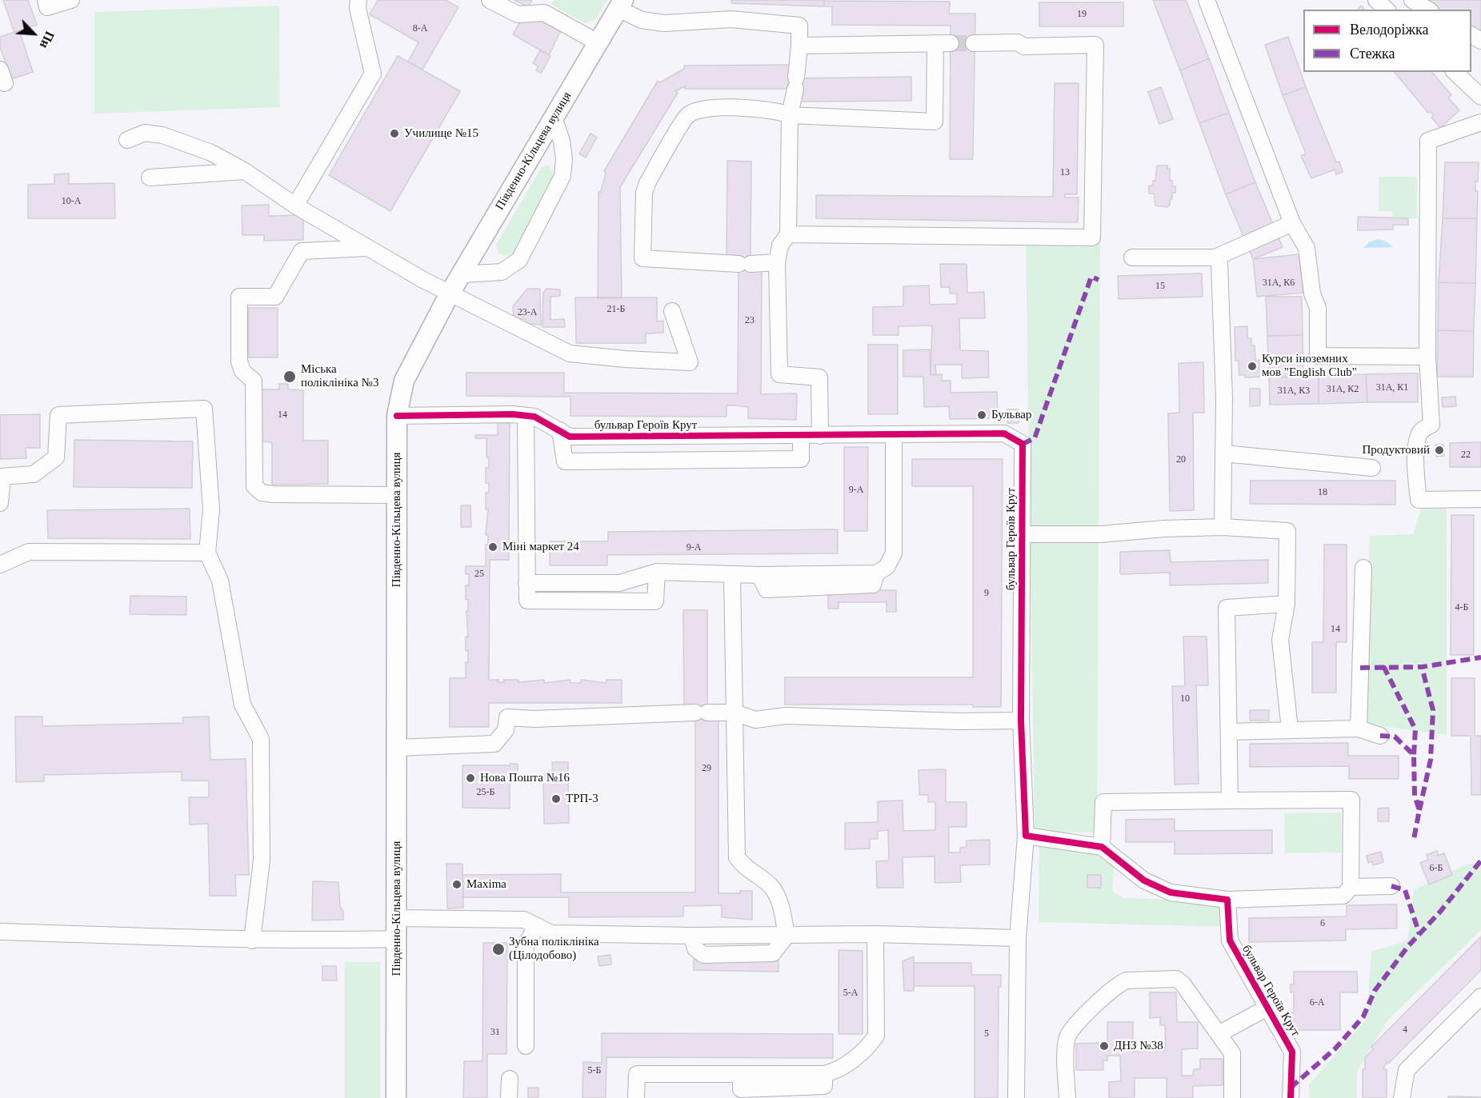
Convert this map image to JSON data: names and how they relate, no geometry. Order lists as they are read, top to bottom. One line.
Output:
{"streets":{"main road":["Південно-Кільцева вулиця"],"street":["бульвар Героїв Крут"]},"crossings":[["Південно-Кільцева вулиця","бульвар Героїв Крут"]],"places":["Училище №15","Курси іноземних мов \"English Club\"","Міська поліклініка №3","Бульвар","Продуктовий","Міні маркет 24","Нова Пошта №16","ТРП-3","Maxima","Зубна поліклініка (Цілодобово)","ДНЗ №38"],"house_numbers":["19","8-А","13","10-А","31А, К6","15","21-Б","23-А","23","31А, К1","31А, К2","31А, К3","14","22","20","9-А","18","9-А","25","9","4-Б","14","10","29","25-Б","6-Б","6","5-А","6-А","4","31","5","5-Б"],"legend":["Велодоріжка","Стежка"],"north":"bottom right"}
